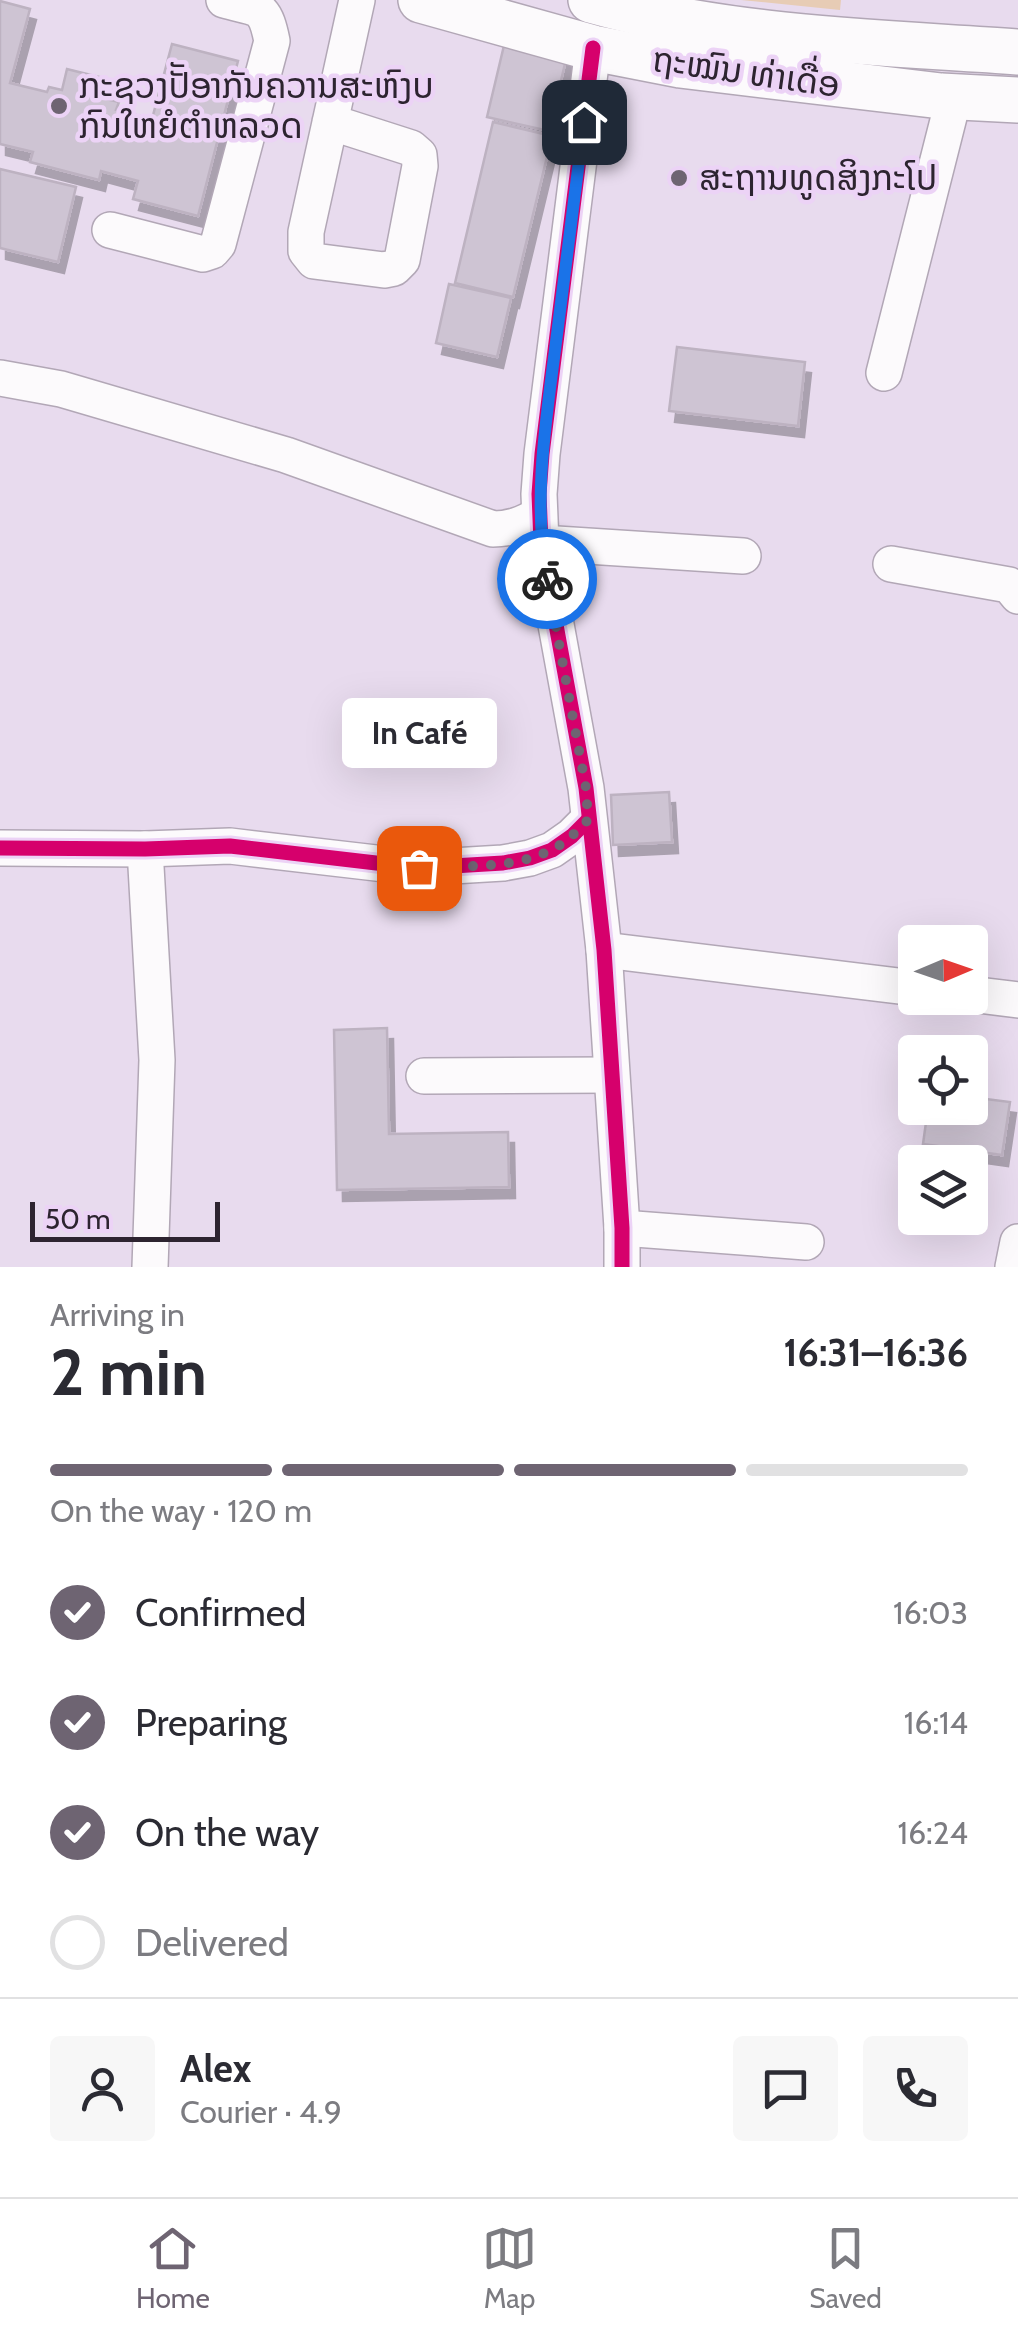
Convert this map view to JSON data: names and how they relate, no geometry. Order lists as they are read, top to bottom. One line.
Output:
{"streets":{"main road":["ຖະໝົນ ທ່າເດື່ອ"]},"places":["ກະຊວງປັັອາກັນຄວານສະຫົງບ ກົນໃຫຍໍຕຳຫລວດ","ສະຖານທູດສິງກະໂປ","In Café"],"scale_bar":"50 m","north":"right","page":{"bubble":"In Café","scale":"50 m","heading":["2 min","Arriving in","16:31–16:36"],"panel":["Alex","Courier · 4.9"],"bar":"On the way · 120 m","list":[["Confirmed","16:03"],["Preparing","16:14"],["On the way","16:24"],"Delivered"],"tabs":["Home","Map","Saved"]}}
